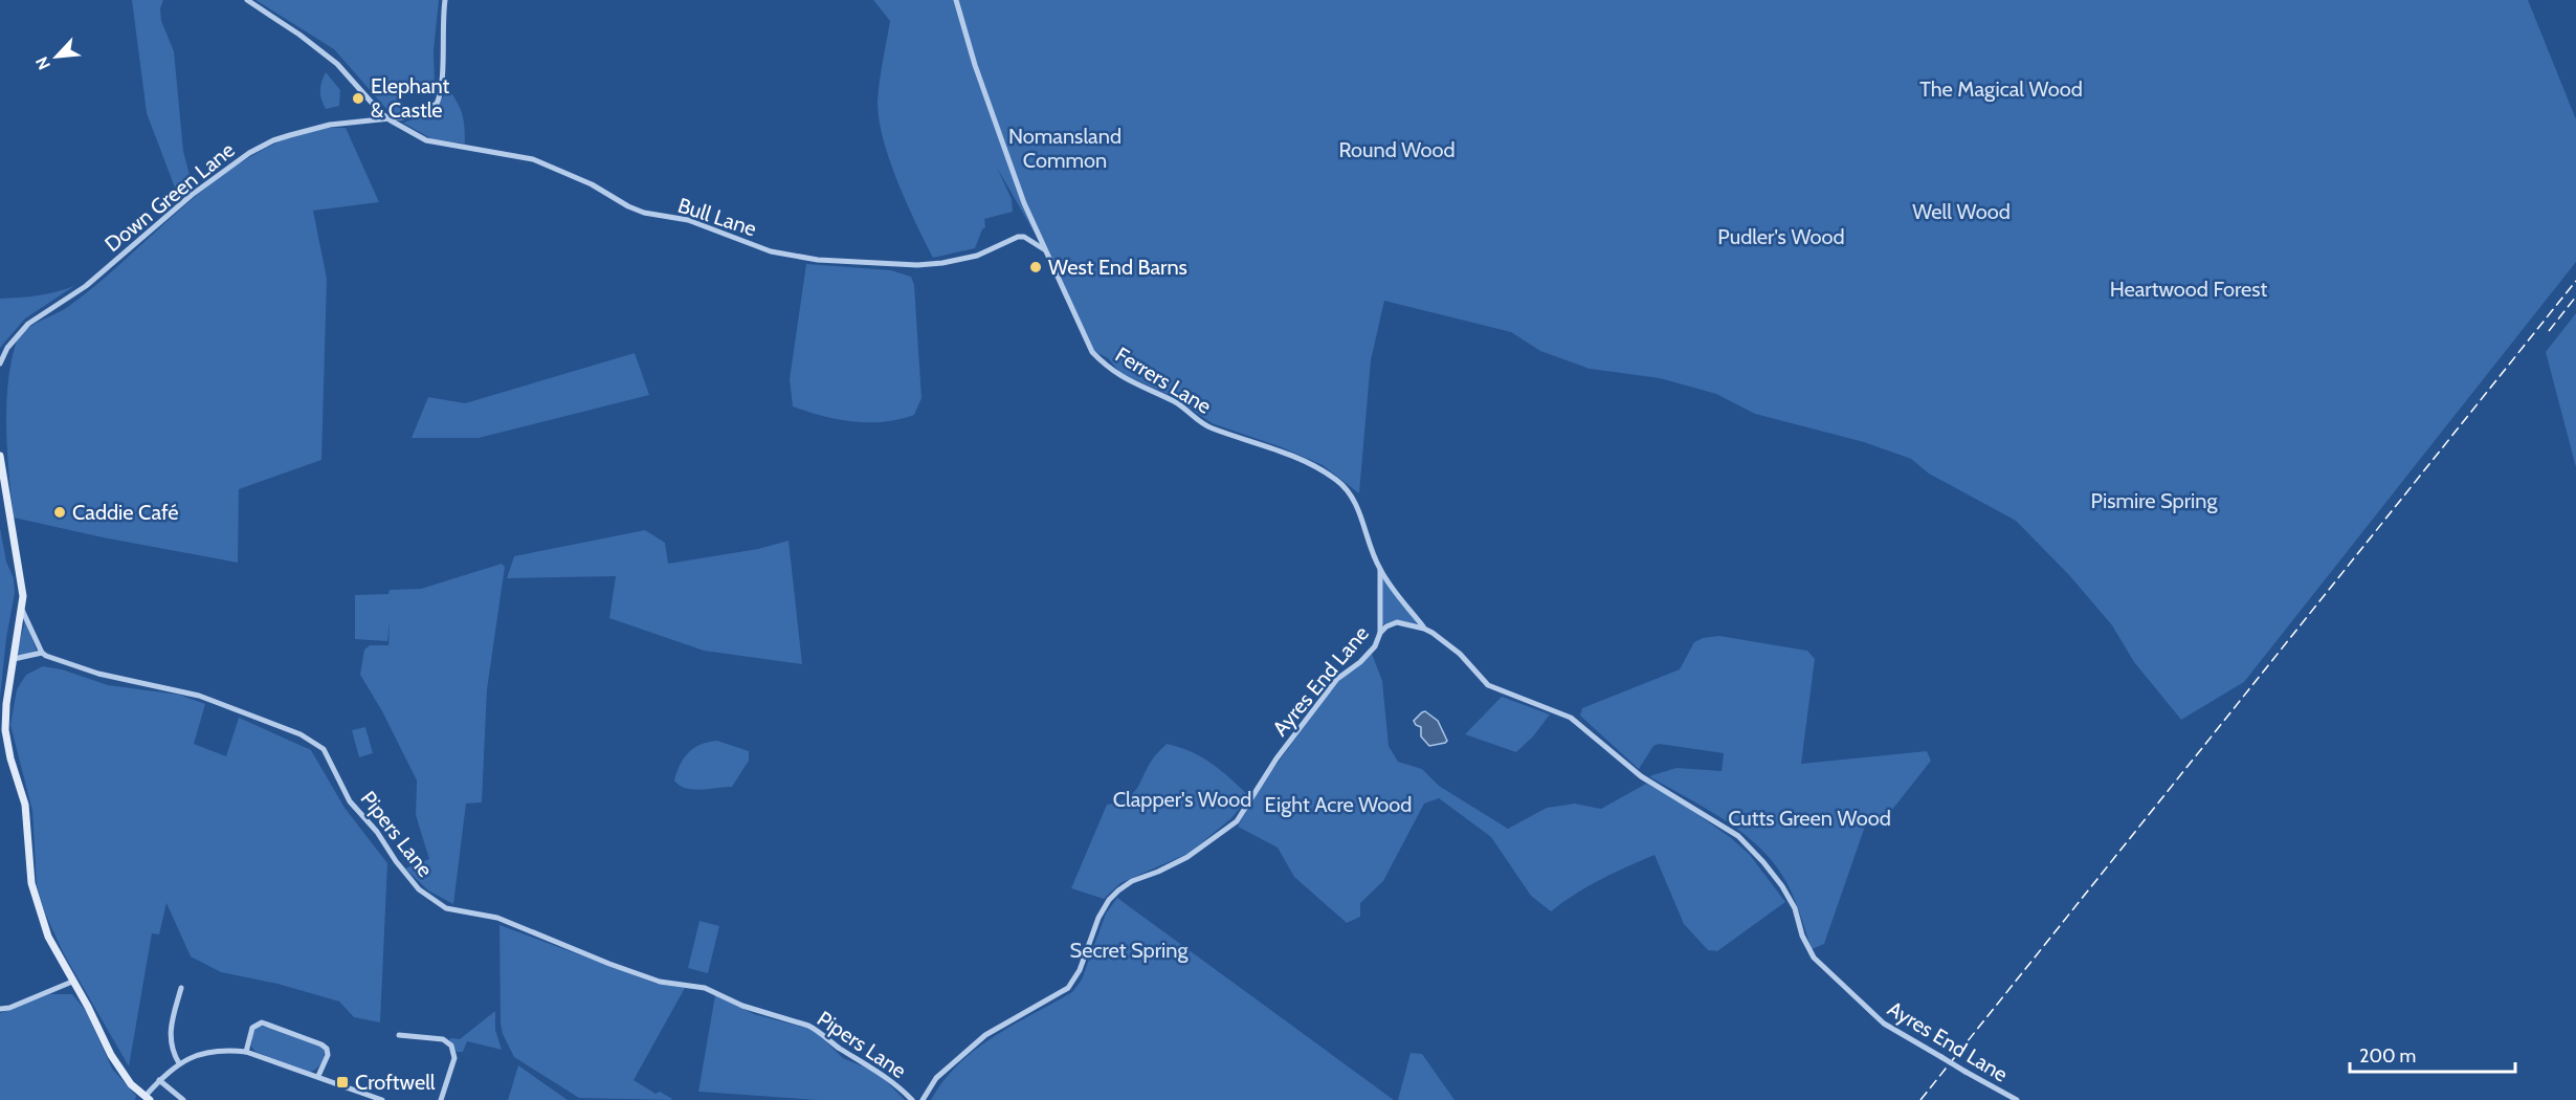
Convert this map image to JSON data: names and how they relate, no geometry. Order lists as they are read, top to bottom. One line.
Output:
{"streets":{"street":["Down Green Lane","Bull Lane","Ferrers Lane","Ayres End Lane","Pipers Lane"]},"crossings":[["Down Green Lane","Bull Lane"],["Bull Lane","Ferrers Lane"],["Ferrers Lane","Ayres End Lane"]],"parks":["The Magical Wood","Nomansland Common","Round Wood","Well Wood","Pudler's Wood","Heartwood Forest","Pismire Spring","Clapper's Wood","Eight Acre Wood","Cutts Green Wood","Secret Spring"],"places":{"other":["Elephant & Castle","West End Barns","Caddie Café"],"transit":["Croftwell"]},"scale_bar":"200 m","north":"bottom left"}
